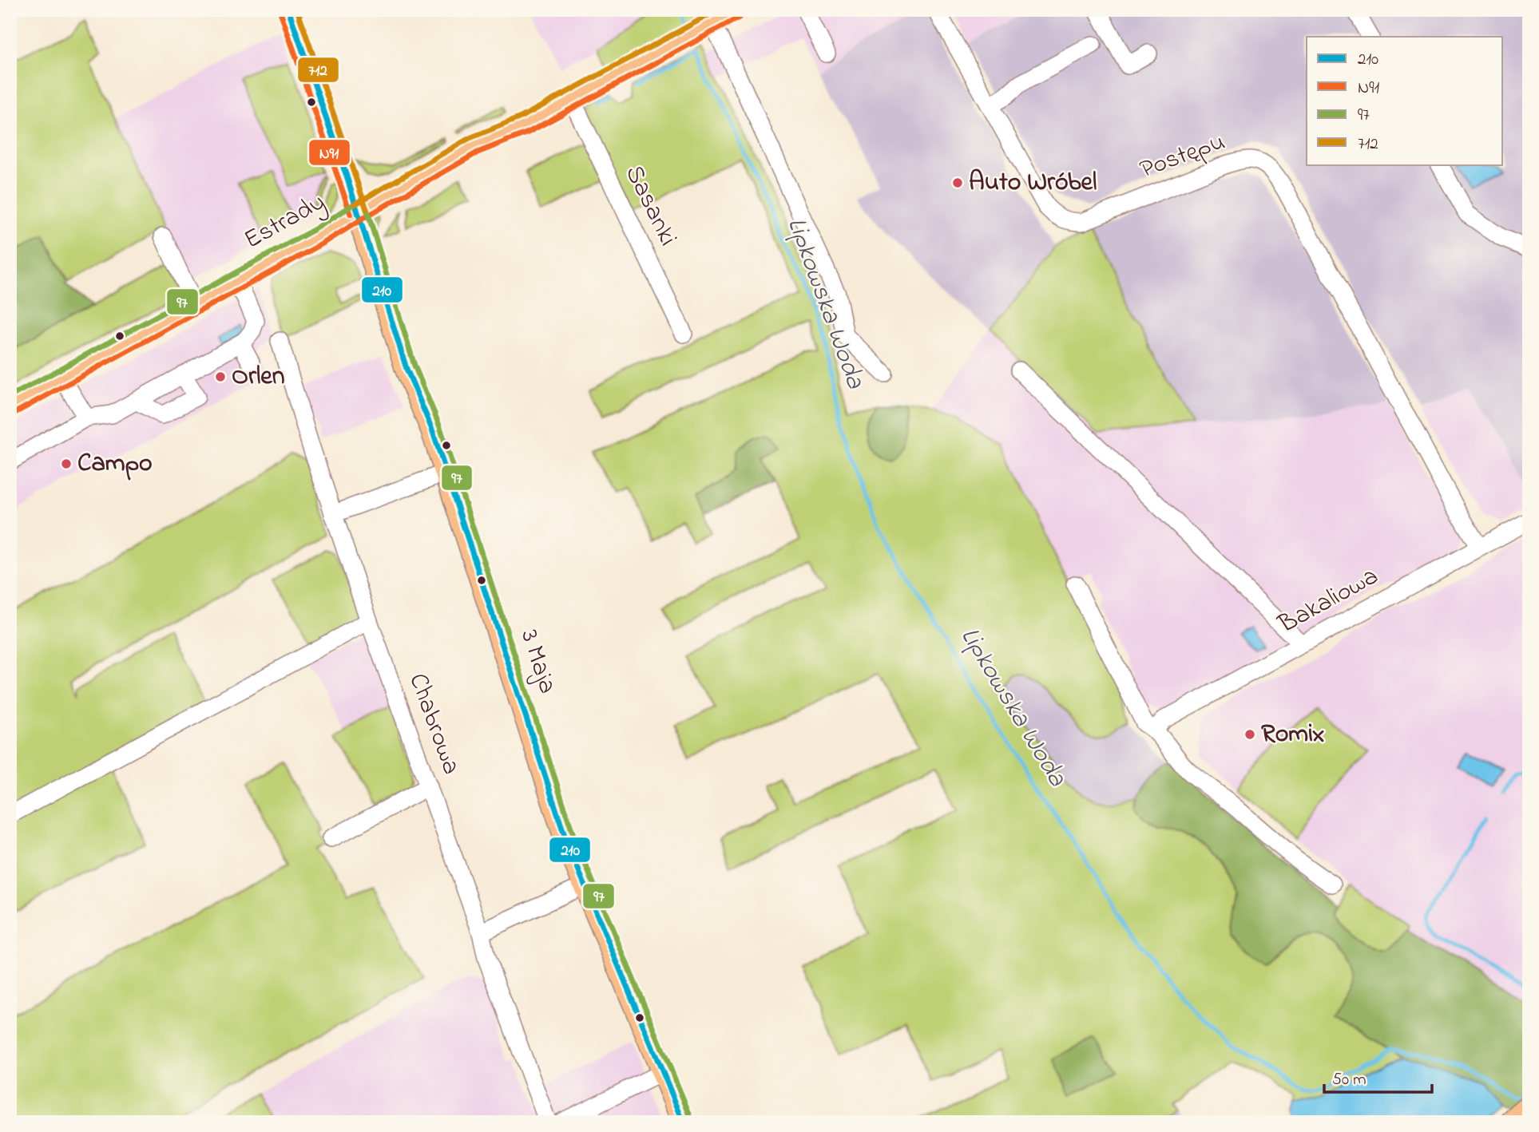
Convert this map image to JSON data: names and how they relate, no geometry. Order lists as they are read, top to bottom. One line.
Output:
{"streets":{"main road":["Estrady","3 Maja"],"street":["Postępu","Sasanki","Bakaliowa","Chabrowa"]},"crossings":[["Postępu","Bakaliowa"],["Sasanki","Estrady"],["Estrady","3 Maja"]],"water":["Lipkowska Woda"],"places":["Auto Wróbel","Orlen","Campo","Romix"],"lines":["transit line 210","transit line 712","transit line N91","transit line 97"],"legend":["210","N91","97","712"],"scale_bar":"50 m"}
